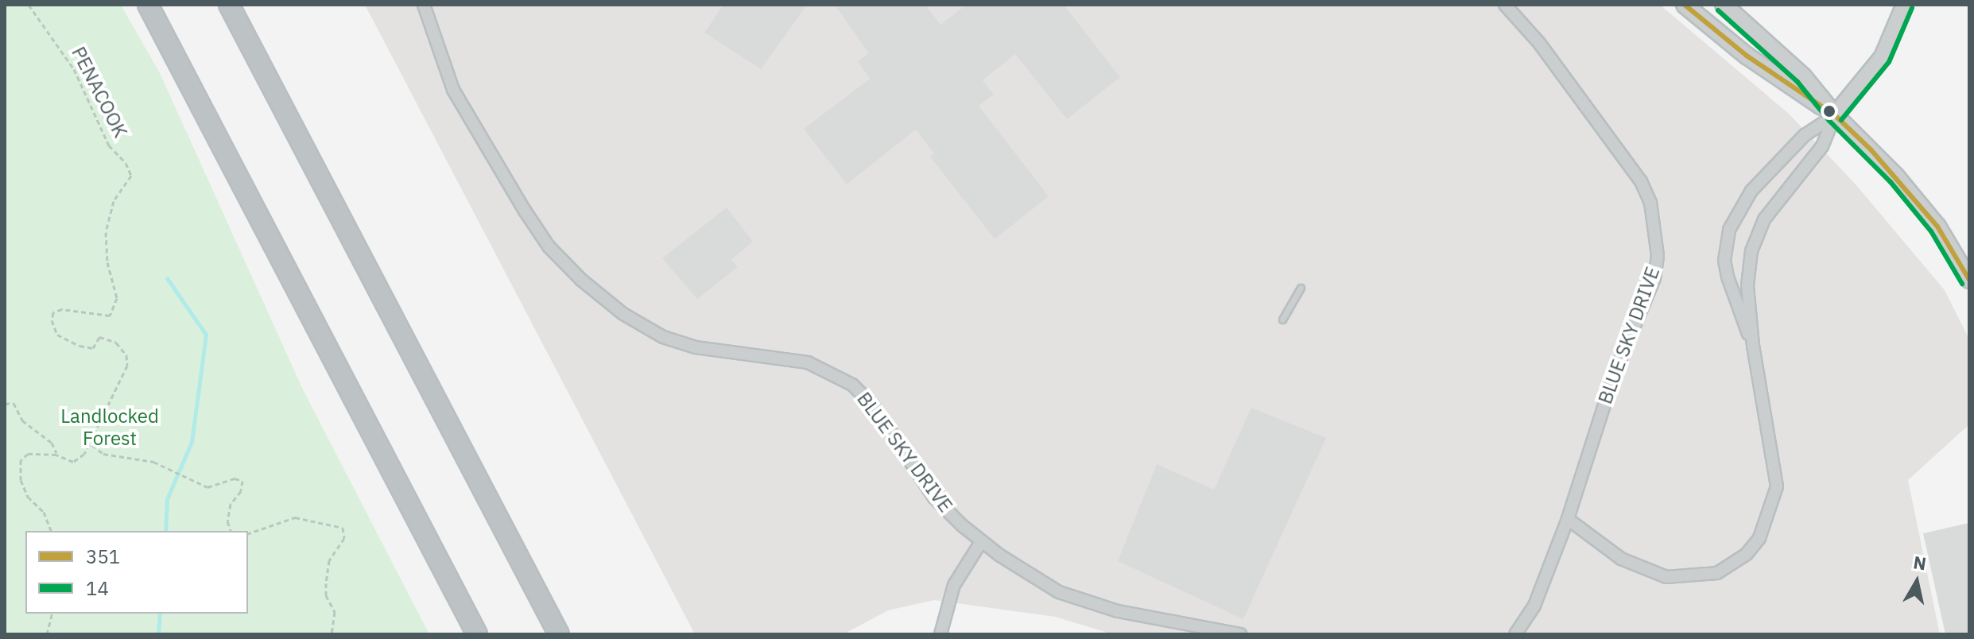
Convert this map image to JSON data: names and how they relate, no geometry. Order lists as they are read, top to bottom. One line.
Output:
{"streets":{"street":["BLUE SKY DRIVE"],"path":["PENACOOK"]},"parks":["Landlocked Forest"],"lines":["transit line 351","transit line 14"],"legend":["351","14"],"north":"top"}
